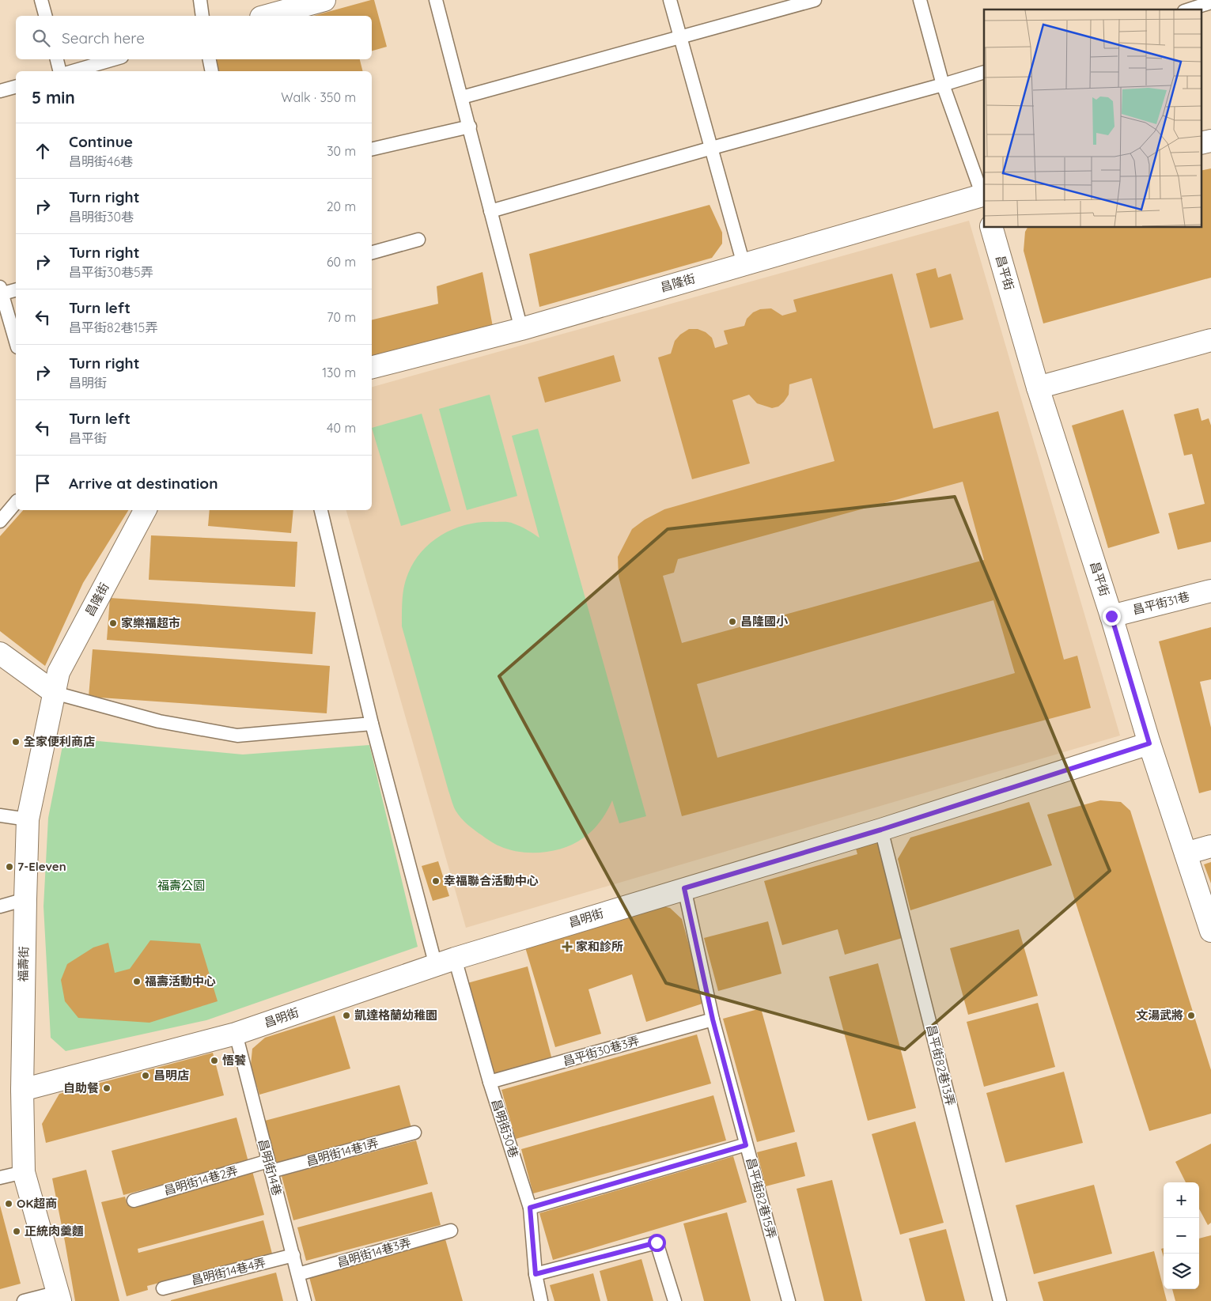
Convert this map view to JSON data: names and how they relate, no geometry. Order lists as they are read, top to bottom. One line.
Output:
{"streets":{"street":["昌平街","昌隆街","昌平街31巷","昌明街","福壽街"],"lane":["昌平街30巷3弄","昌平街82巷13弄","昌明街30巷","昌明街14巷1弄","昌明街14巷","昌明街14巷2弄","昌平街82巷15弄","昌明街14巷3弄","昌明街14巷4弄"]},"crossings":[["昌平街","昌平街31巷"],["昌平街","昌明街"],["昌隆街","福壽街"],["昌明街","福壽街"],["昌明街","昌平街82巷13弄"],["昌明街","昌明街30巷"],["昌明街","昌明街14巷"],["昌明街","昌平街82巷15弄"],["昌平街30巷3弄","昌明街30巷"],["昌平街30巷3弄","昌平街82巷15弄"],["昌明街14巷1弄","昌明街14巷"],["昌明街14巷1弄","昌明街14巷2弄"],["昌明街14巷","昌明街14巷2弄"],["昌明街14巷","昌明街14巷3弄"],["昌明街14巷","昌明街14巷4弄"]],"parks":["福壽公園"],"places":{"other":["昌隆國小","家樂福超市","全家便利商店","7-Eleven","幸福聯合活動中心","福壽活動中心","凱達格蘭幼稚園","文湯武將","悟饕","昌明店","自助餐","OK超商","正統肉羹麵"],"health":["家和診所"]},"page":{"search":"Search here","heading":["5 min","Walk · 350 m"],"list":[["Continue","昌明街46巷","30 m"],["Turn right","昌明街30巷","20 m"],["Turn right","昌平街30巷5弄","60 m"],["Turn left","昌平街82巷15弄","70 m"],["Turn right","昌明街","130 m"],["Turn left","昌平街","40 m"],"Arrive at destination"],"map_buttons":["+","−"]}}
